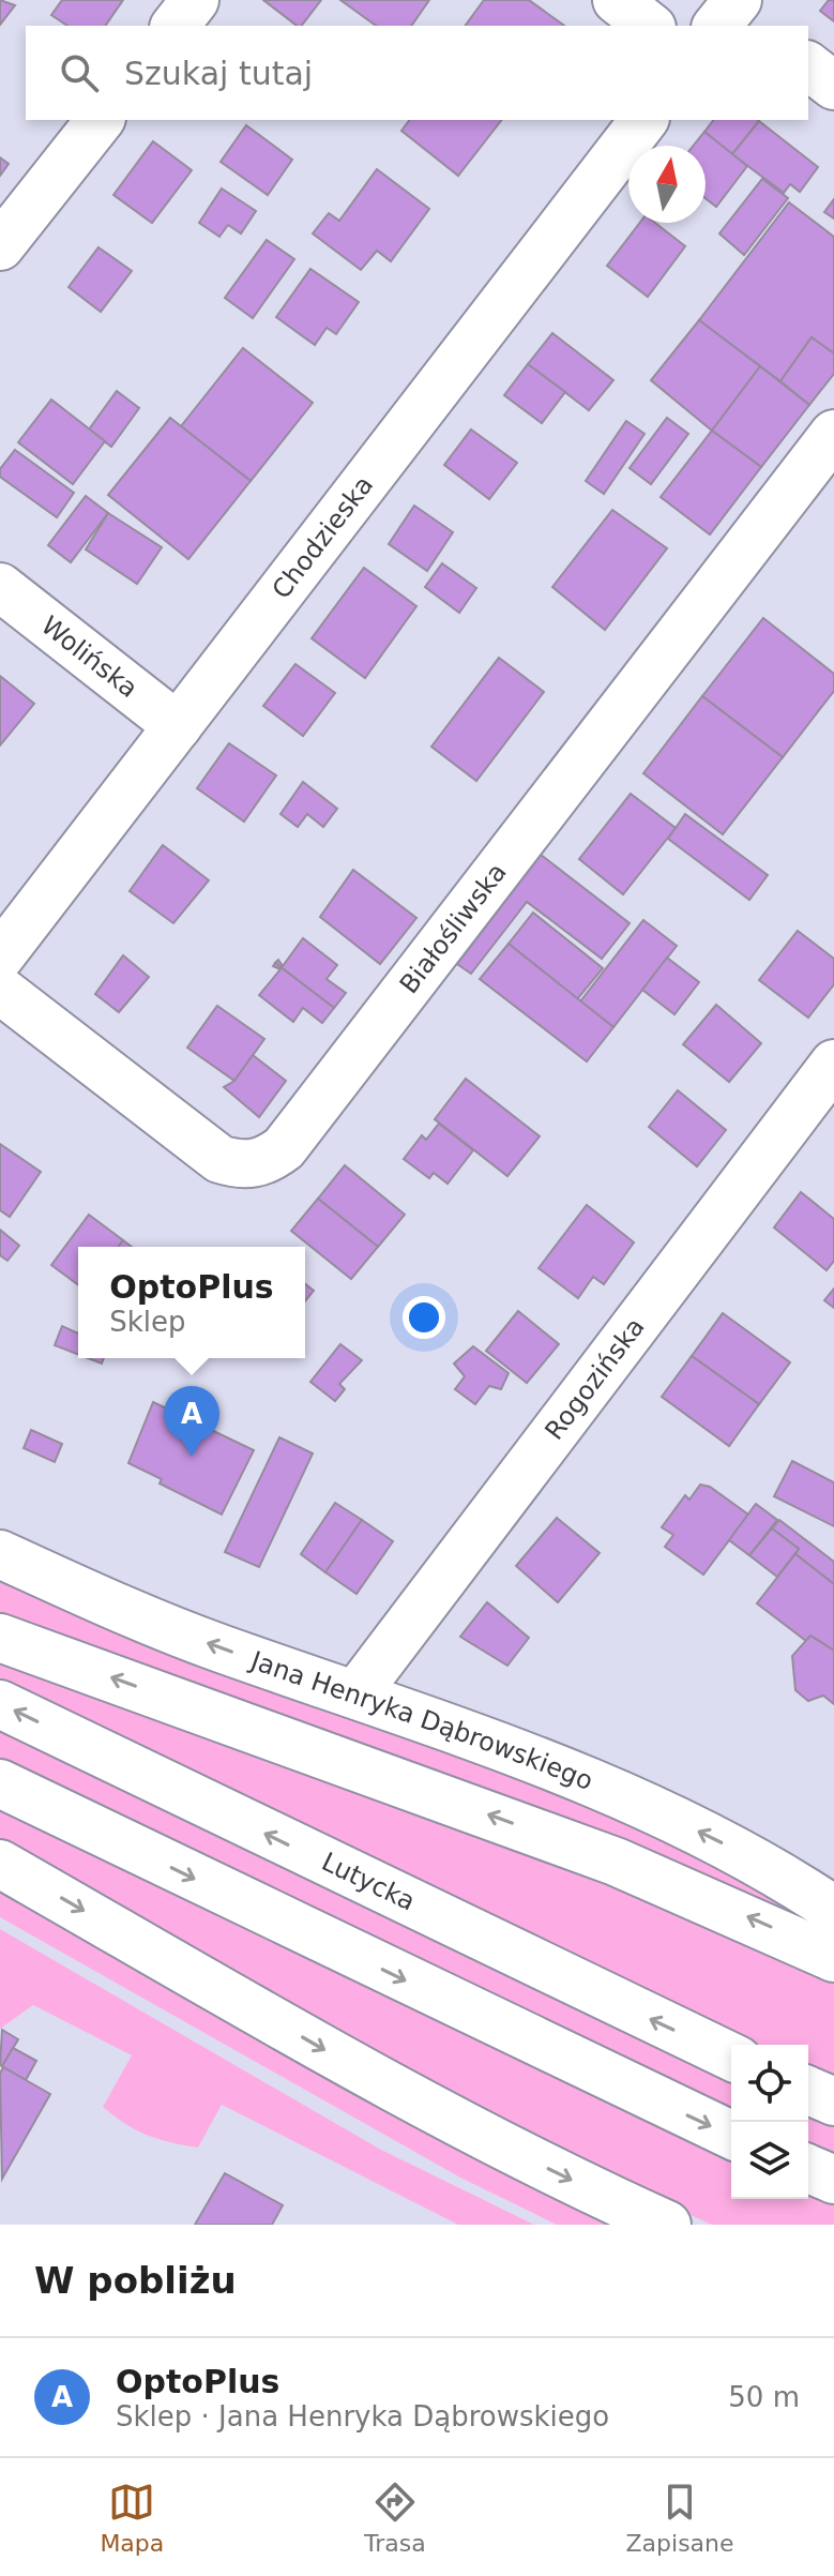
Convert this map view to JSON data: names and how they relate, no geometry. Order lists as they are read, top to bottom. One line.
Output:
{"streets":{"street":["Chodzieska","Wolińska","Białośliwska","Rogozińska","Jana Henryka Dąbrowskiego","Lutycka"]},"crossings":[["Chodzieska","Wolińska"],["Rogozińska","Jana Henryka Dąbrowskiego"]],"north":"top","page":{"search":"Szukaj tutaj","popup":["OptoPlus","Sklep"],"pins":"A","heading":"W pobliżu","list":[{"mark":"A","name":"OptoPlus","note":"Sklep · Jana Henryka Dąbrowskiego","value":"50 m"}],"nav":["Mapa","Trasa","Zapisane"]}}
